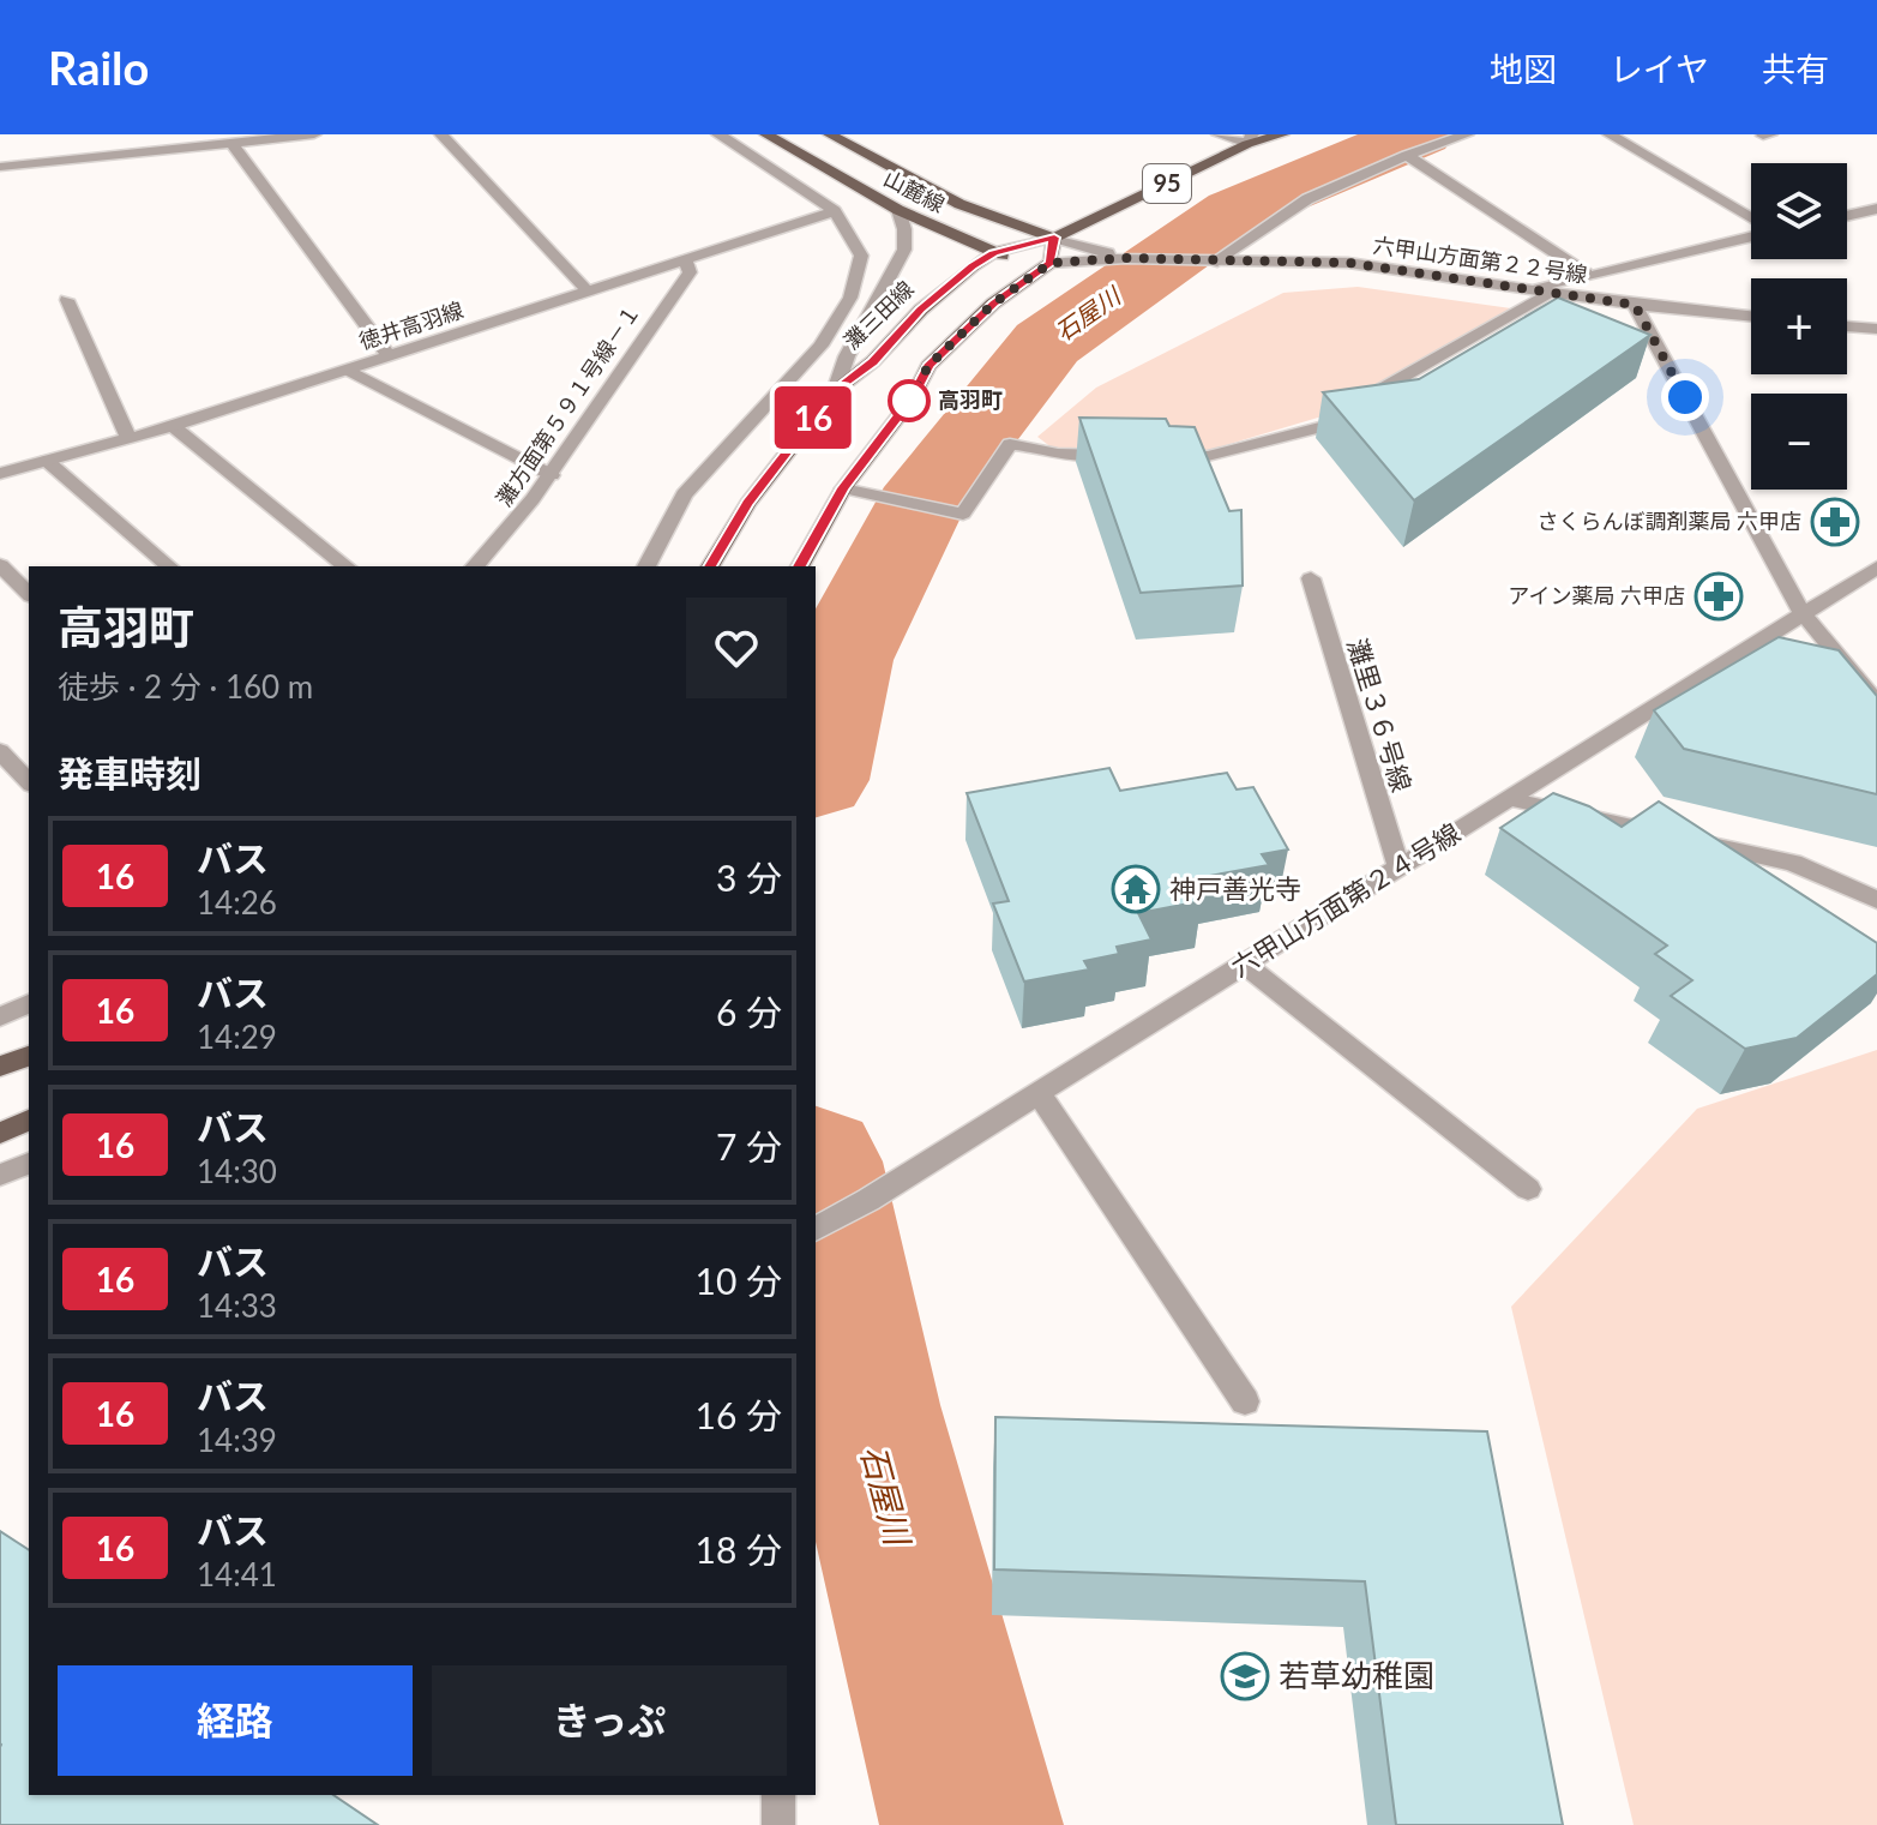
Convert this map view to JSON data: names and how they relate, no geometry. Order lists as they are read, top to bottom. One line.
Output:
{"streets":{"main road":["95","山麓線","灘三田線"],"street":["六甲山方面第２２号線","徳井高羽線","灘方面第５９１号線－１","灘里３６号線","六甲山方面第２４号線"]},"crossings":[["山麓線","灘三田線"],["徳井高羽線","灘方面第５９１号線－１"],["灘里３６号線","六甲山方面第２４号線"]],"water":["石屋川"],"places":{"other":["高羽町"],"pharmacy":["さくらんぼ調剤薬局 六甲店","アイン薬局 六甲店"],"temple":["神戸善光寺"],"school or university":["若草幼稚園"]},"lines":["bus line 16"],"page":{"header":"Railo","nav":["地図","レイヤ","共有"],"on_map":"16","map_buttons":["+","−"],"heading":[["高羽町","徒歩 · 2 分 · 160 m"],"発車時刻"],"list":[{"mark":"16","name":"バス","note":"14:26","value":"3 分"},{"mark":"16","name":"バス","note":"14:29","value":"6 分"},{"mark":"16","name":"バス","note":"14:30","value":"7 分"},{"mark":"16","name":"バス","note":"14:33","value":"10 分"},{"mark":"16","name":"バス","note":"14:39","value":"16 分"},{"mark":"16","name":"バス","note":"14:41","value":"18 分"}],"buttons":["経路","きっぷ"]}}
